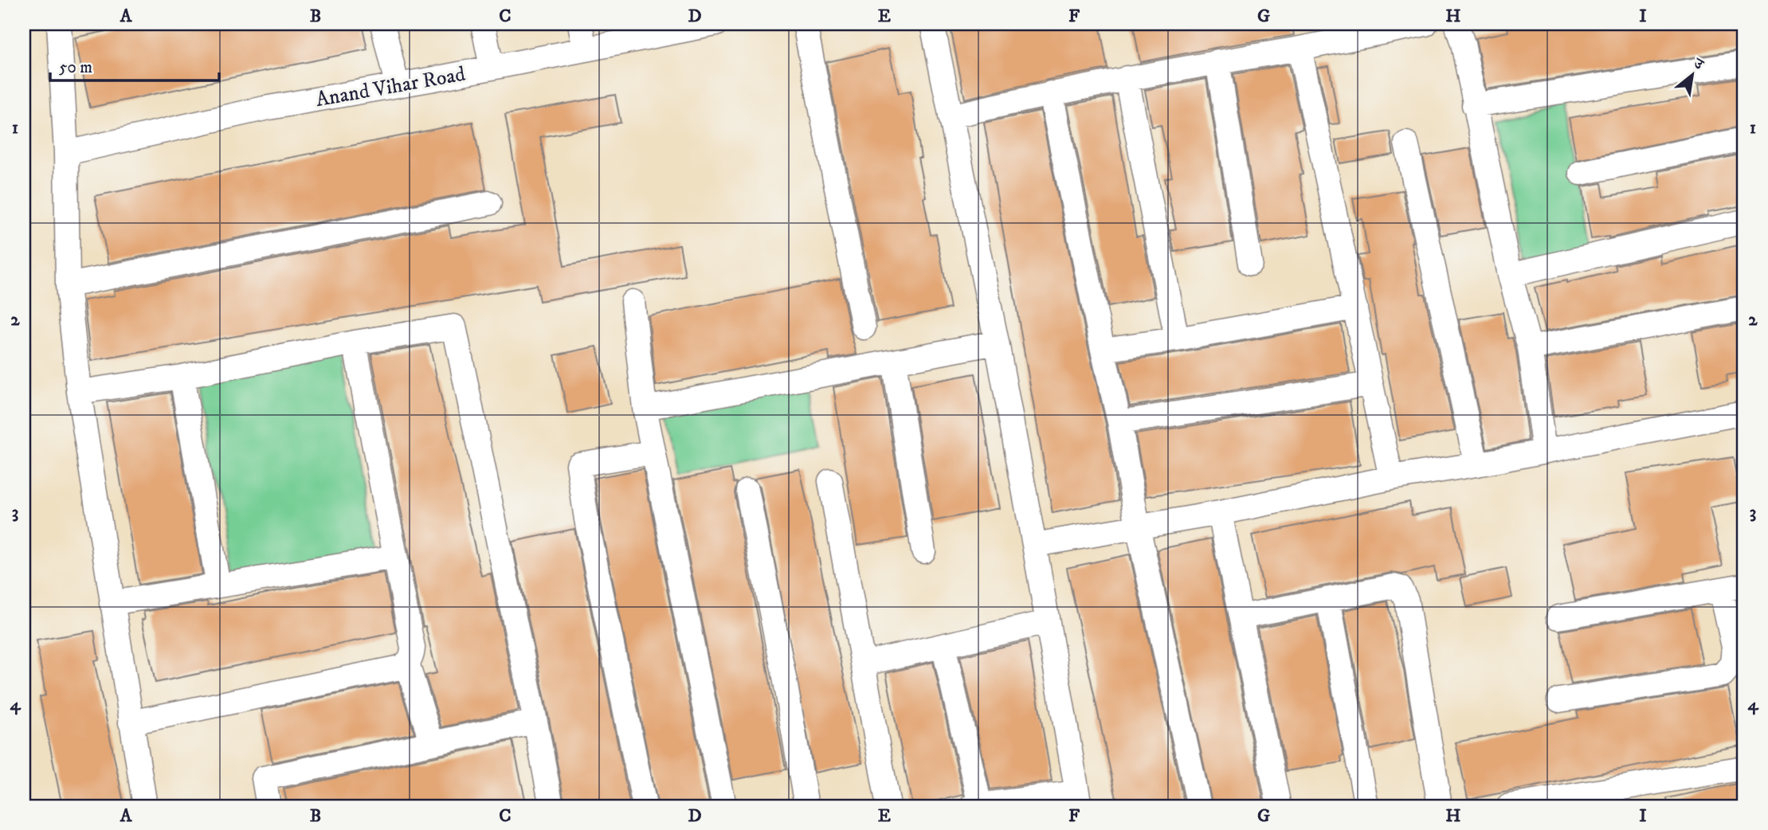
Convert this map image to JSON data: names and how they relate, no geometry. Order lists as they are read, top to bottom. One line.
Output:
{"streets":{"street":["Anand Vihar Road"]},"scale_bar":"50 m","north":"top right","grid":{"columns":["A","B","C","D","E","F","G","H","I"],"rows":["1","2","3","4"]}}
